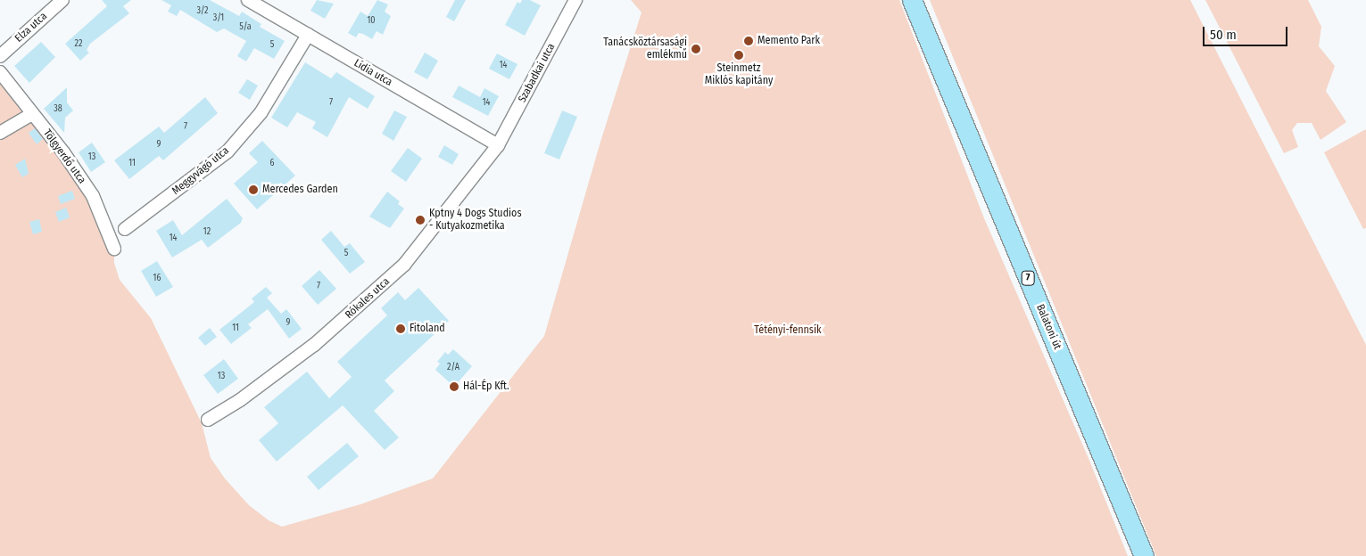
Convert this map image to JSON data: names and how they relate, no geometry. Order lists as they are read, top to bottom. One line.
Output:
{"streets":{"main road":["7","Balatoni út"],"street":["Elza utca","Lídia utca","Szabadkai utca","Tölgyerdő utca","Meggyvágó utca","Rókales utca"]},"crossings":[["Lídia utca","Szabadkai utca"],["Lídia utca","Meggyvágó utca"],["Lídia utca","Rókales utca"],["Szabadkai utca","Rókales utca"]],"parks":["Tétényi-fennsík"],"places":["Memento Park","Tanácsköztársasági emlékmű","Steinmetz Miklós kapitány","Mercedes Garden","Kptny 4 Dogs Studios - Kutyakozmetika","Fitoland","Hál-Ép Kft."],"house_numbers":["3/2","3/1","10","5/a","22","5","14","7","14","38","7","9","13","11","6","12","14","5","16","7","9","11","2/A","13"],"scale_bar":"50 m"}
